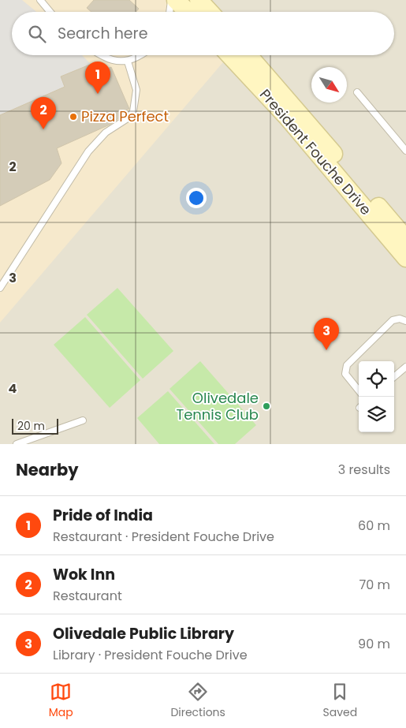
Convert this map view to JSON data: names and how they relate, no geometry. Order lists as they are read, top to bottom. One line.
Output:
{"streets":{"street":["President Fouche Drive"]},"places":["Pizza Perfect","Olivedale Tennis Club"],"scale_bar":"20 m","north":"bottom right","page":{"search":"Search here","pins":["1","2","3"],"scale":"20 m","heading":["Nearby","3 results"],"list":[{"mark":"1","name":"Pride of India","note":"Restaurant · President Fouche Drive","value":"60 m"},{"mark":"2","name":"Wok Inn","note":"Restaurant","value":"70 m"},{"mark":"3","name":"Olivedale Public Library","note":"Library · President Fouche Drive","value":"90 m"}],"nav":["Map","Directions","Saved"]},"grid":{"rows":["2","3","4"]}}
